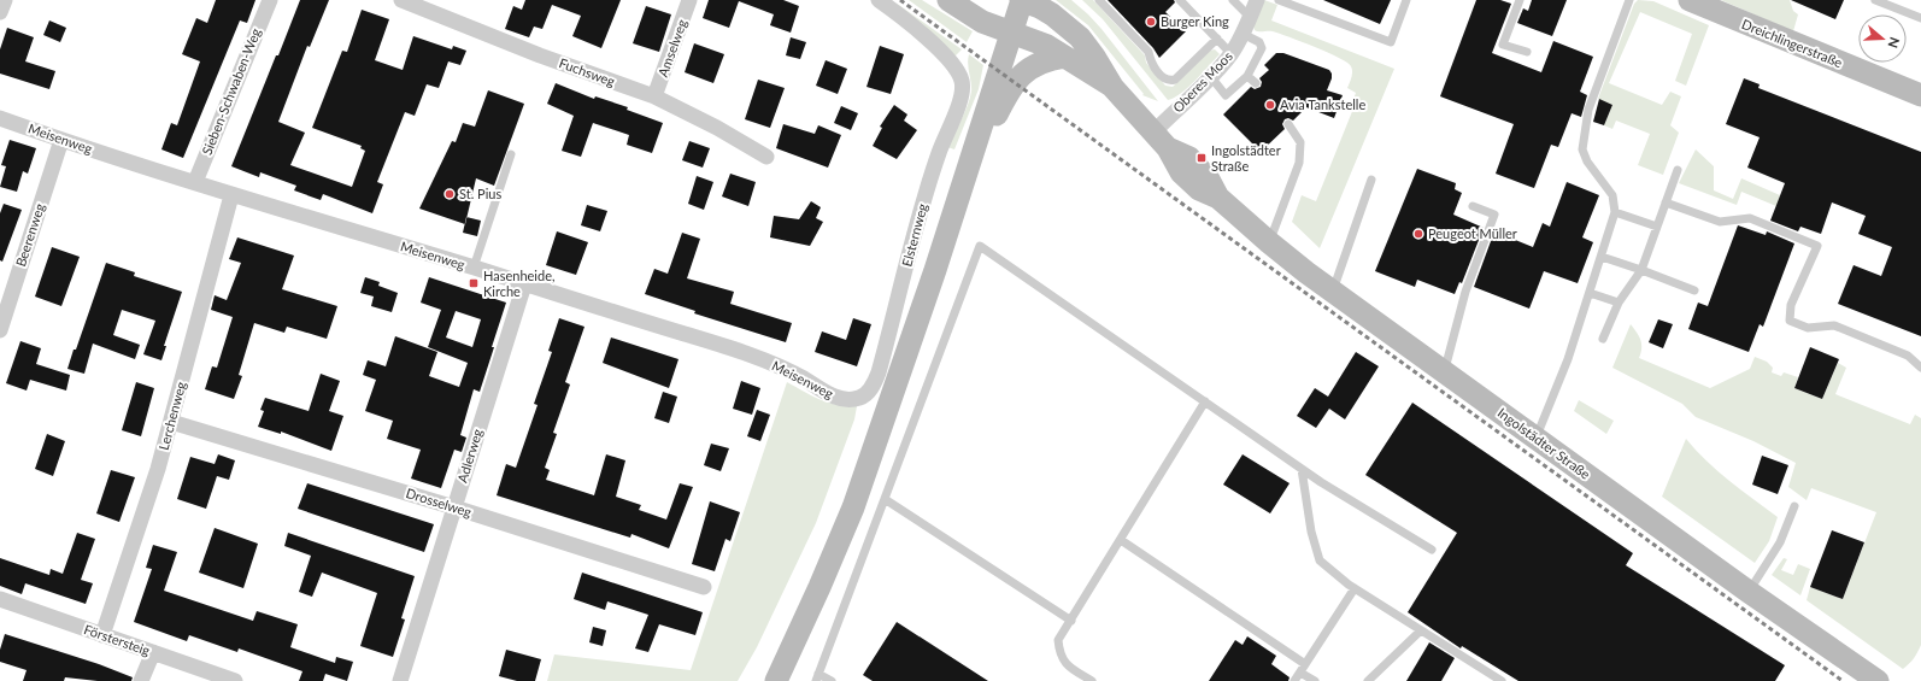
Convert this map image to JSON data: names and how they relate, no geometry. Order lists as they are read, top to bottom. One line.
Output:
{"streets":{"street":["Dreichlingerstraße","Amselweg","Fuchsweg","Oberes Moos","Sieben-Schwaben-Weg","Meisenweg","Beerenweg","Elsternweg","Lerchenweg","Ingolstädter Straße","Adlerweg","Drosselweg","Förstersteig"]},"crossings":[["Amselweg","Fuchsweg"],["Oberes Moos","Ingolstädter Straße"],["Sieben-Schwaben-Weg","Meisenweg"],["Meisenweg","Beerenweg"],["Meisenweg","Elsternweg"],["Meisenweg","Lerchenweg"],["Meisenweg","Adlerweg"],["Lerchenweg","Drosselweg"],["Lerchenweg","Förstersteig"],["Adlerweg","Drosselweg"]],"places":{"other":["Burger King","Avia Tankstelle","St. Pius","Peugeot Müller"],"transit":["Ingolstädter Straße","Hasenheide, Kirche"]},"north":"right"}
